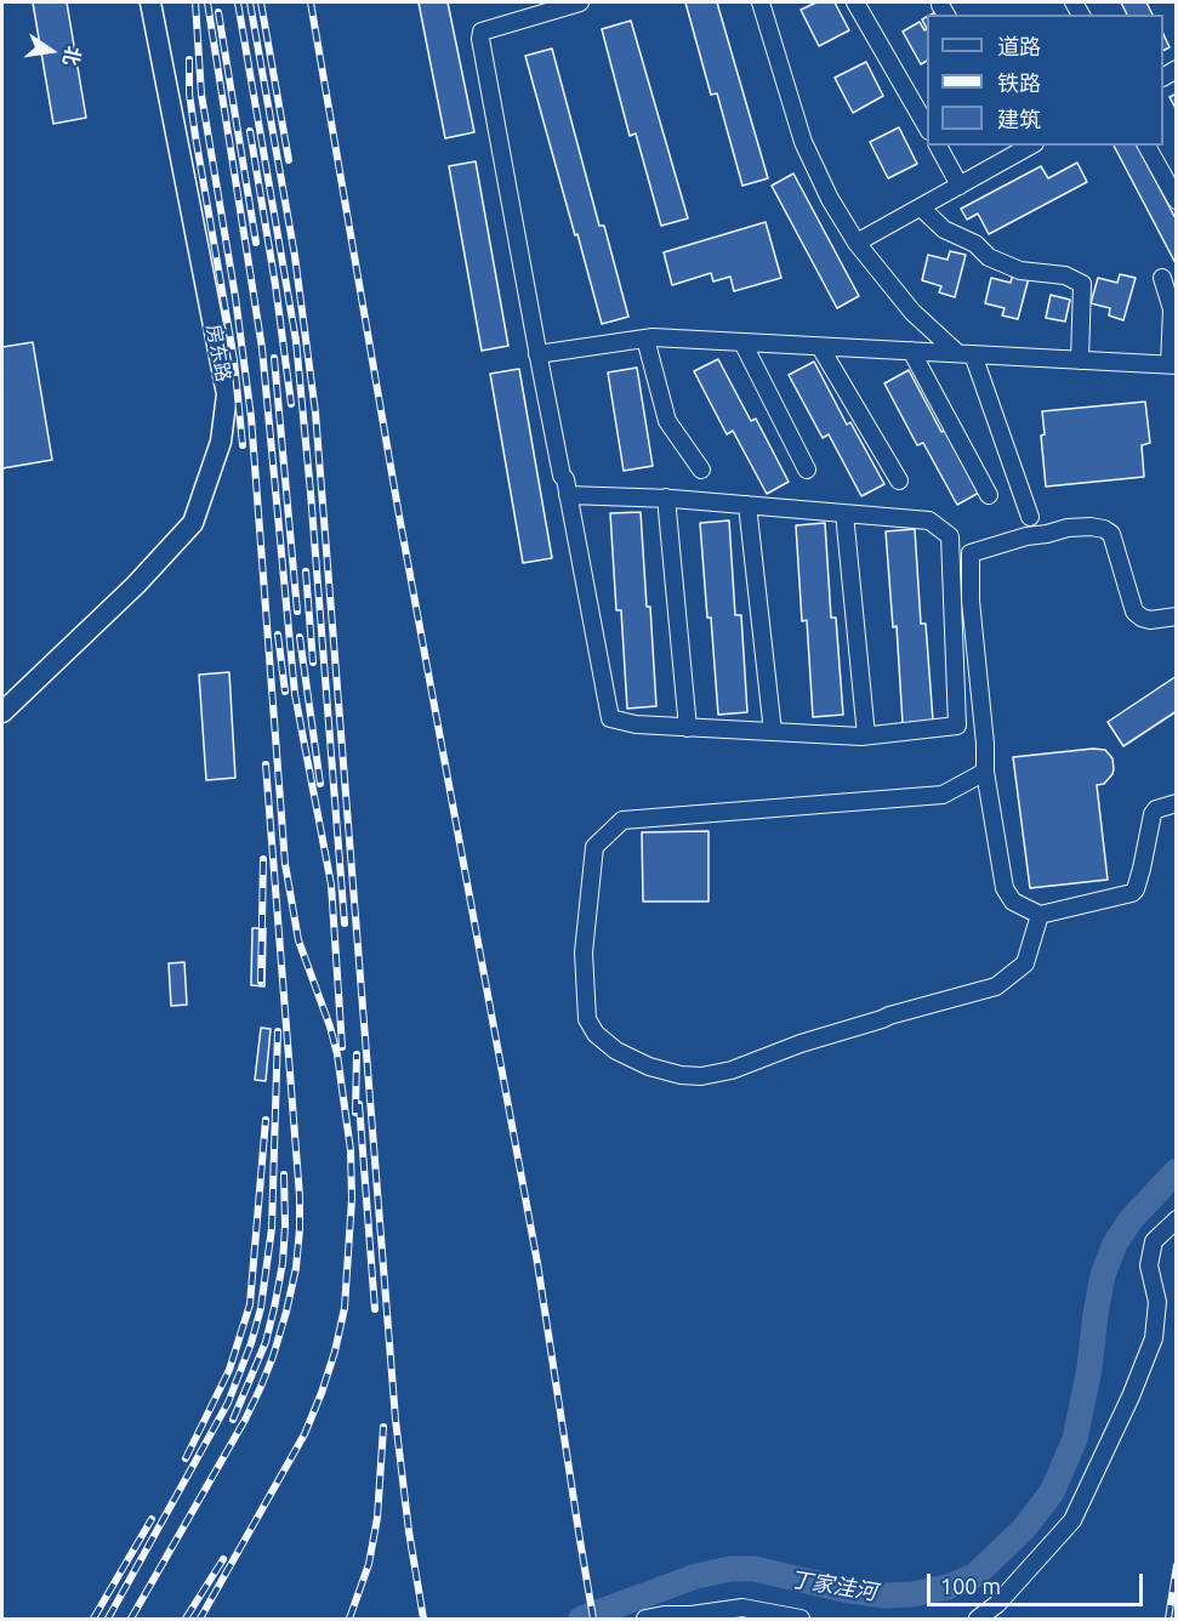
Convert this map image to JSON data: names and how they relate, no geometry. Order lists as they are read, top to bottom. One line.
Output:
{"streets":{"main road":["房东路"]},"water":["丁家洼河"],"legend":["道路","铁路","建筑"],"scale_bar":"100 m","north":"right"}
